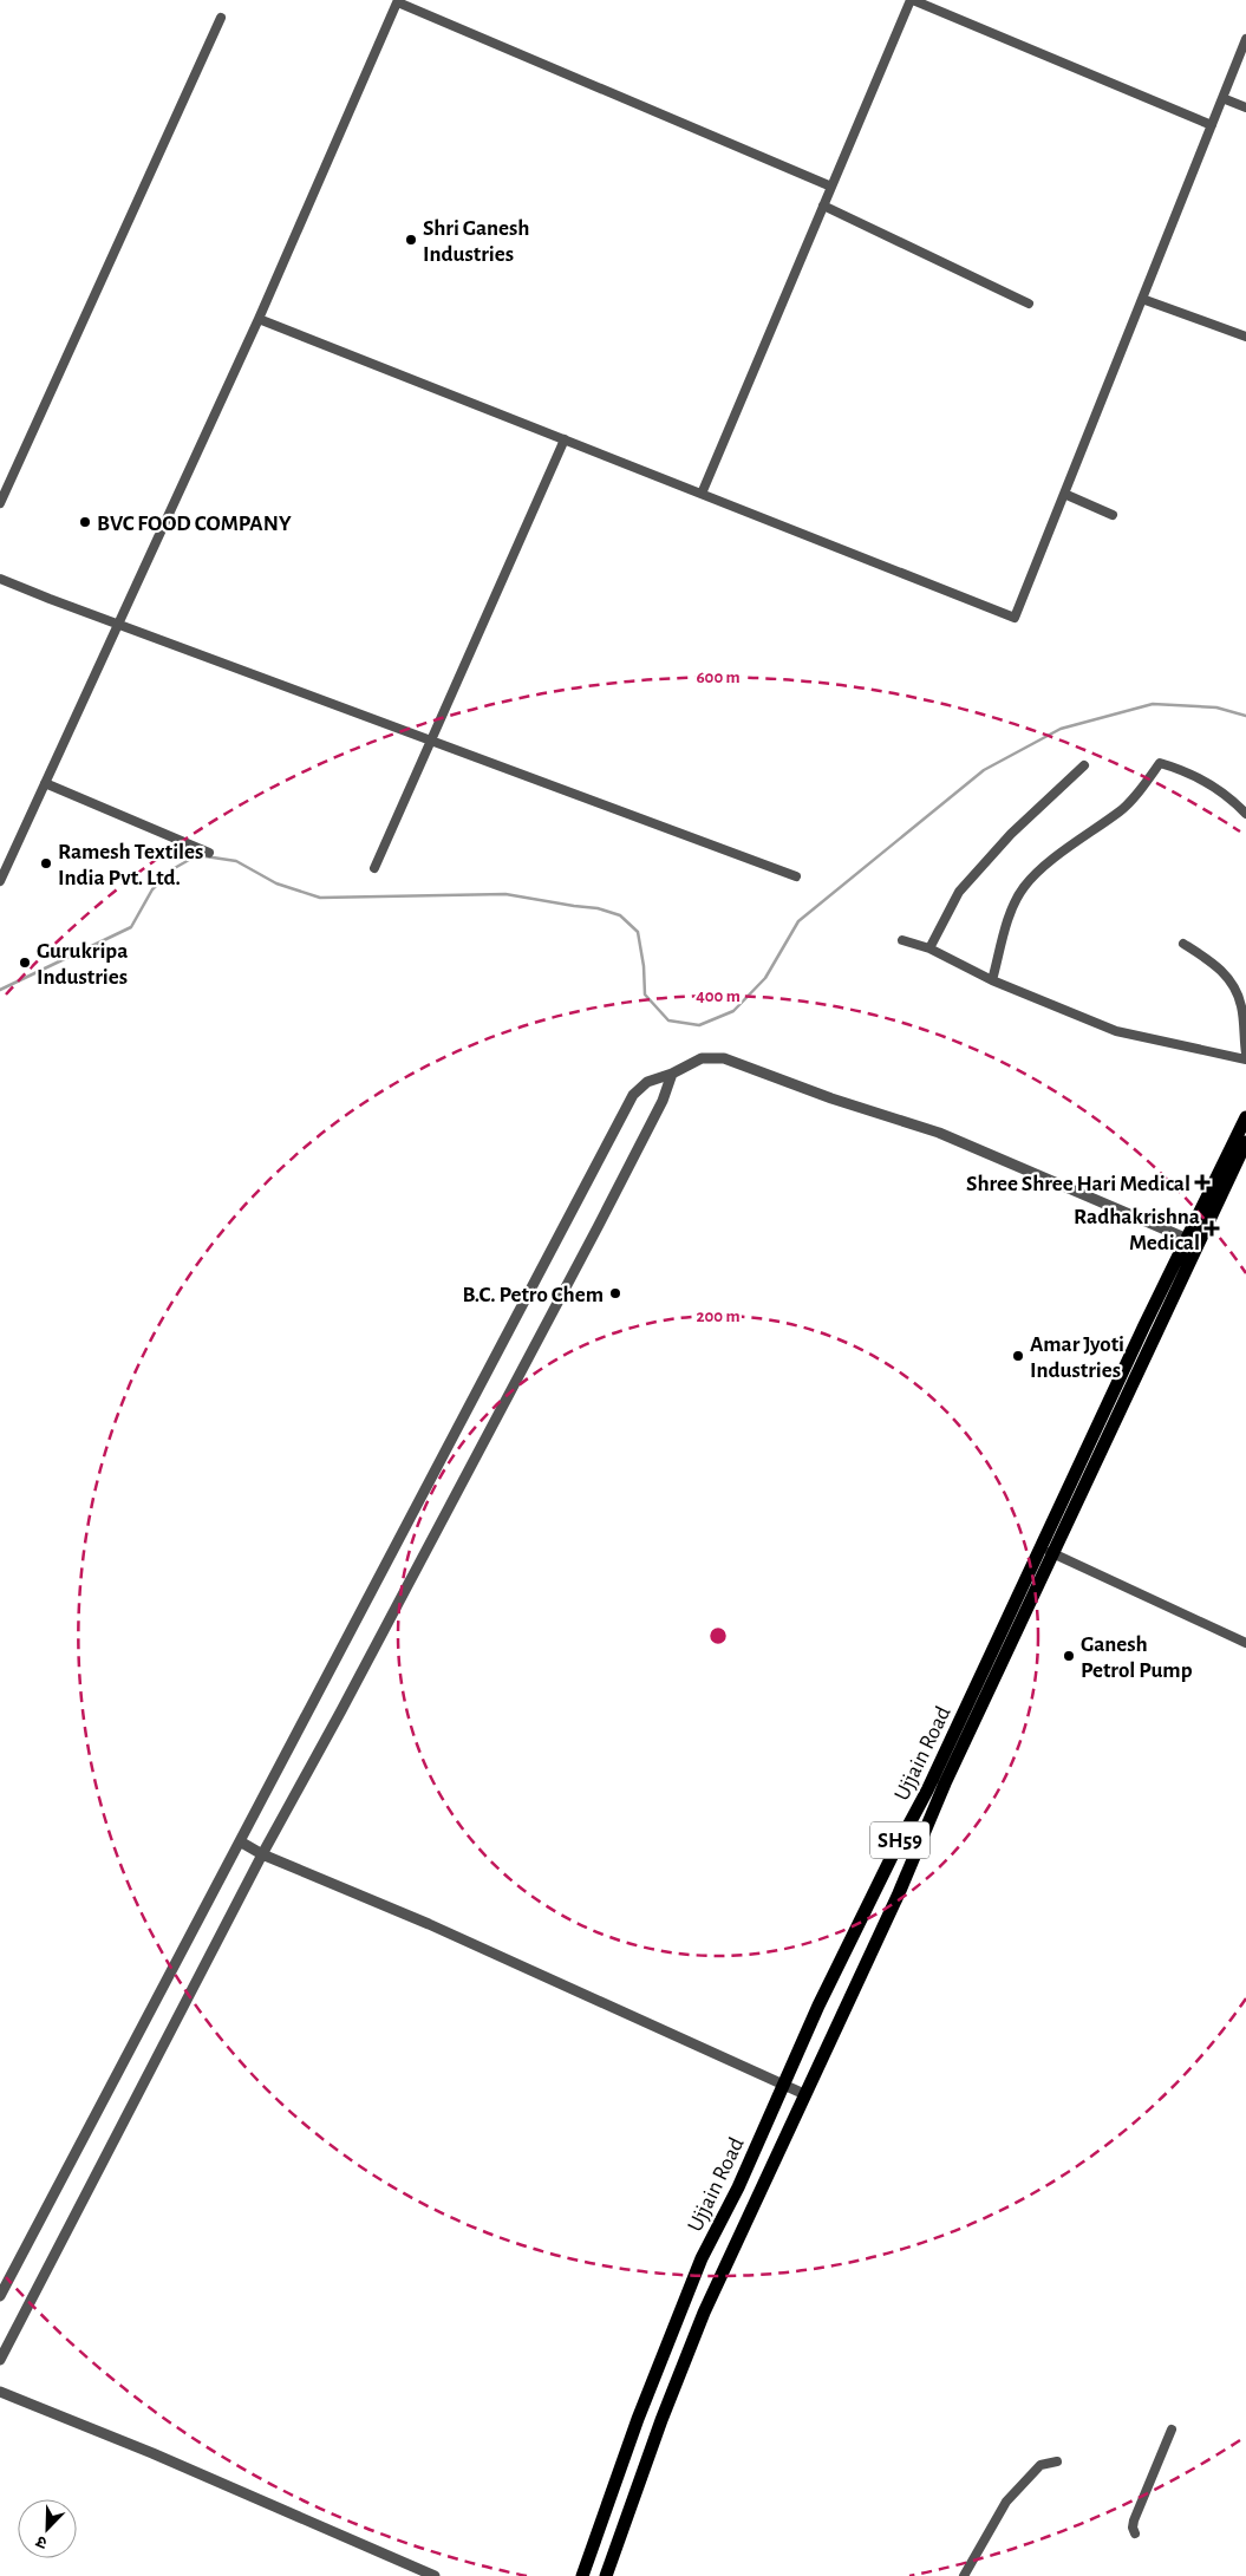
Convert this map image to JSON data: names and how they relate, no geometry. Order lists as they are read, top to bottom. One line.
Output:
{"streets":{"main road":["Ujjain Road","SH59"]},"places":{"other":["Shri Ganesh Industries","BVC FOOD COMPANY","Ramesh Textiles India Pvt. Ltd.","Gurukripa Industries","B.C. Petro Chem","Amar Jyoti Industries","Ganesh Petrol Pump"],"health":["Shree Shree Hari Medical","Radhakrishna Medical"]},"north":"bottom left","rings":["600 m","400 m","200 m"]}
